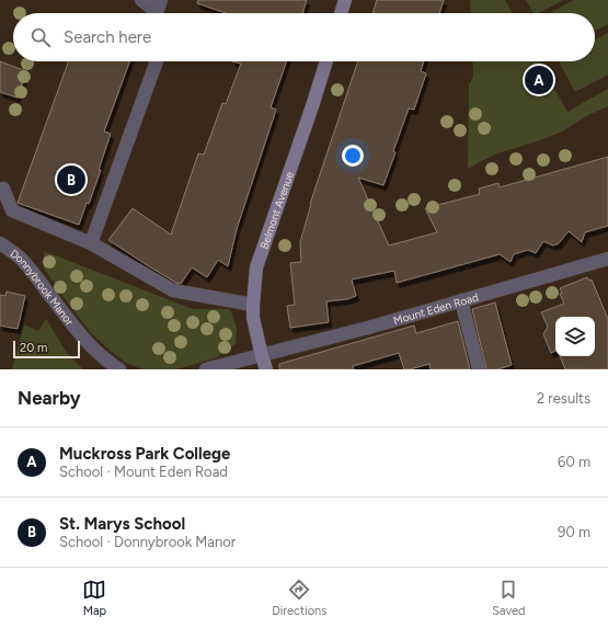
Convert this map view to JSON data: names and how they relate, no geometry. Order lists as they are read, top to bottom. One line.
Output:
{"streets":{"street":["Belmont Avenue","Donnybrook Manor","Mount Eden Road"]},"crossings":[["Belmont Avenue","Mount Eden Road"]],"scale_bar":"20 m","page":{"search":"Search here","pins":["A","B"],"scale":"20 m","heading":["Nearby","2 results"],"list":[{"mark":"A","name":"Muckross Park College","note":"School · Mount Eden Road","value":"60 m"},{"mark":"B","name":"St. Marys School","note":"School · Donnybrook Manor","value":"90 m"}],"nav":["Map","Directions","Saved"]}}
